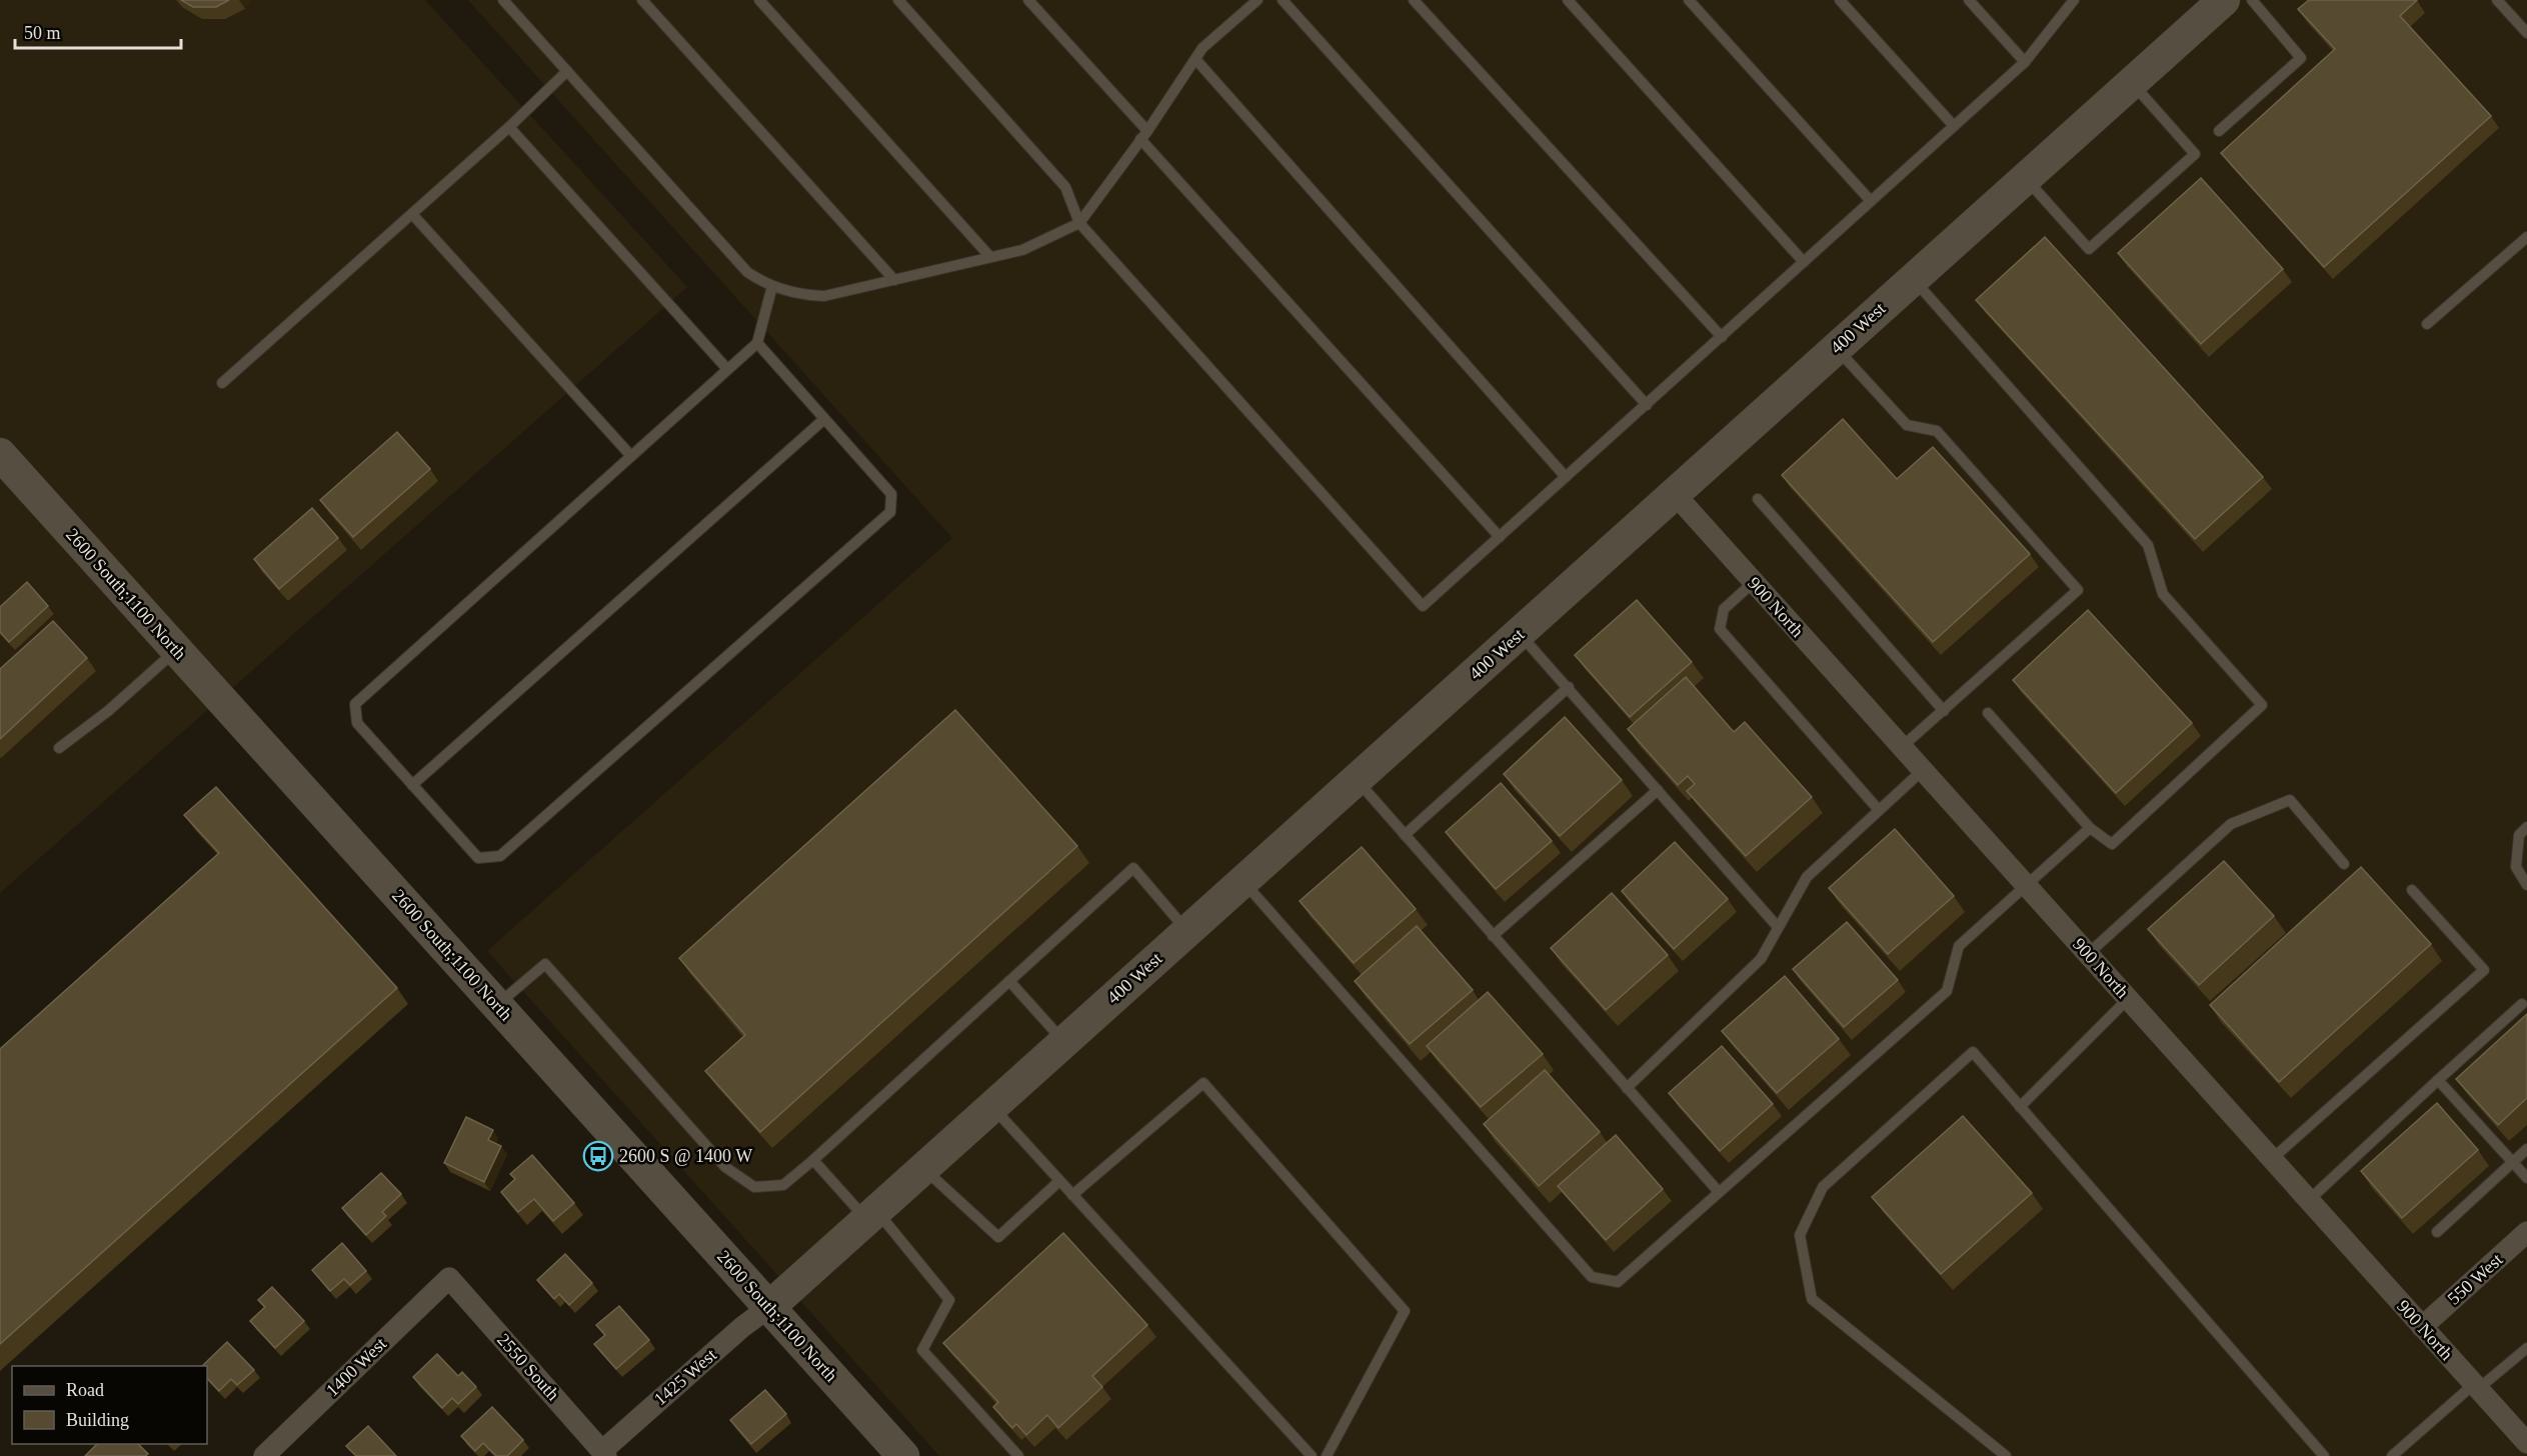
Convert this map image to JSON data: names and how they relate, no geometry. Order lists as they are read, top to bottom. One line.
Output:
{"streets":{"street":["400 West","2600 South;1100 North","900 North","550 West","1400 West","2550 South","1425 West"]},"crossings":[["400 West","2600 South;1100 North"],["400 West","900 North"],["400 West","1425 West"],["2600 South;1100 North","1425 West"],["900 North","550 West"],["1400 West","2550 South"],["2550 South","1425 West"]],"places":{"bus stop":["2600 S @ 1400 W"]},"legend":["Road","Building"],"scale_bar":"50 m"}
